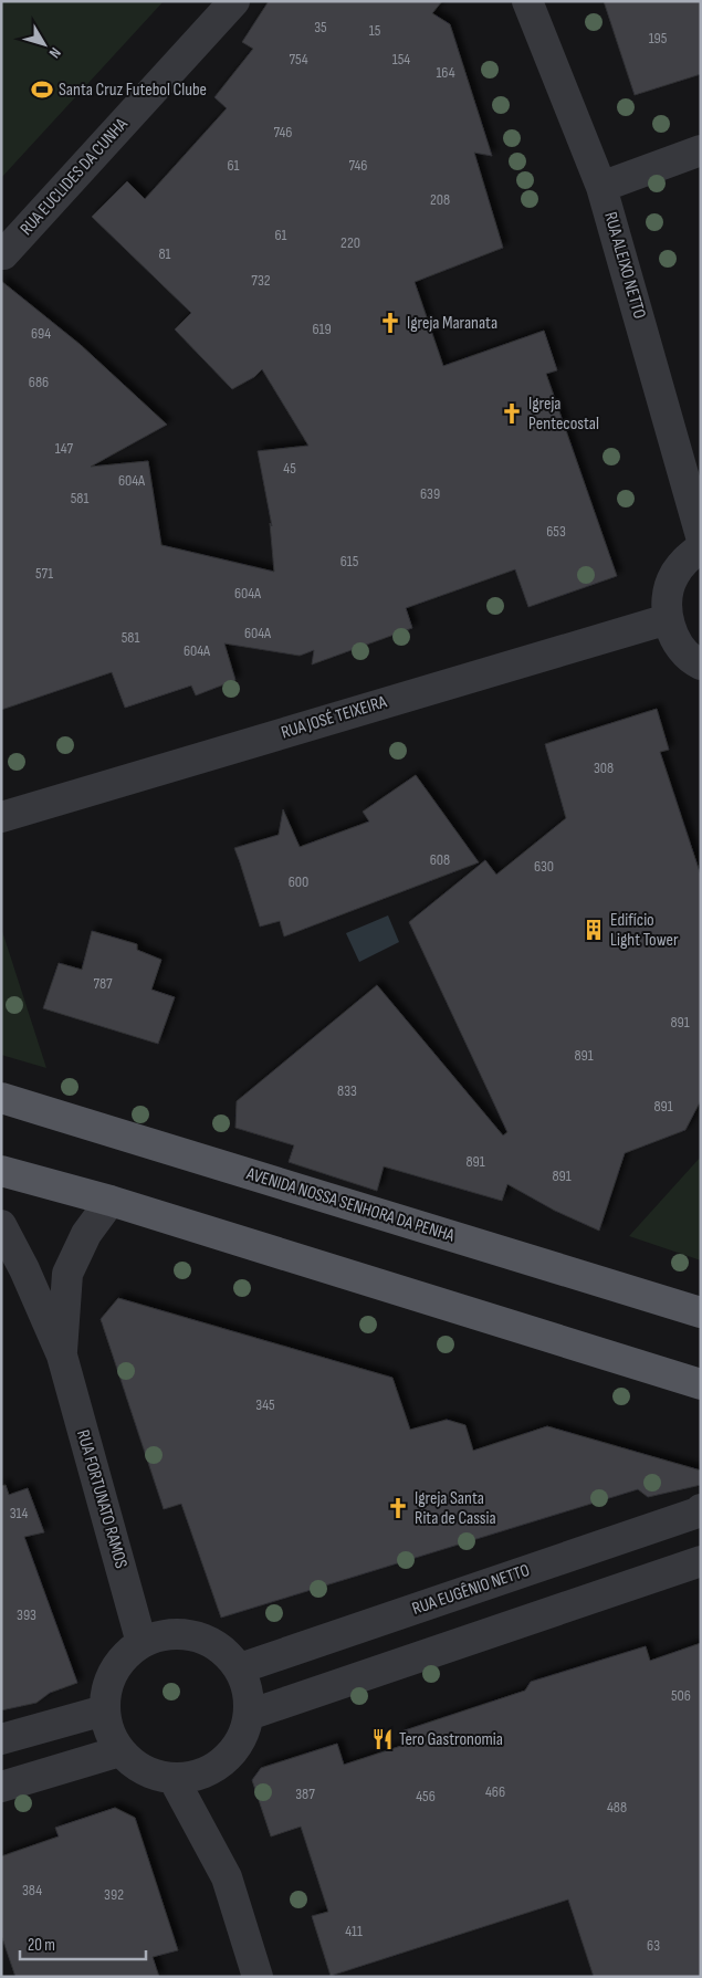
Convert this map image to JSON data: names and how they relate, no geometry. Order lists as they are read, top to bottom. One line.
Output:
{"streets":{"main road":["AVENIDA NOSSA SENHORA DA PENHA"],"street":["RUA EUCLIDES DA CUNHA","RUA ALEIXO NETTO","RUA JOSÉ TEIXEIRA","RUA FORTUNATO RAMOS","RUA EUGÊNIO NETTO"]},"crossings":[["RUA FORTUNATO RAMOS","RUA EUGÊNIO NETTO"]],"places":{"sports":["Santa Cruz Futebol Clube"],"church":["Igreja Maranata","Igreja Pentecostal","Igreja Santa Rita de Cassia"],"building":["Edifício Light Tower"],"restaurant":["Tero Gastronomia"]},"house_numbers":["35","15","195","754","154","164","746","61","746","208","61","220","81","732","619","694","686","147","45","604A","639","581","653","615","571","604A","604A","581","604A","308","608","630","600","787","891","891","833","891","891","891","345","314","393","506","466","387","456","488","384","392","411","63"],"scale_bar":"20 m","north":"bottom right"}
